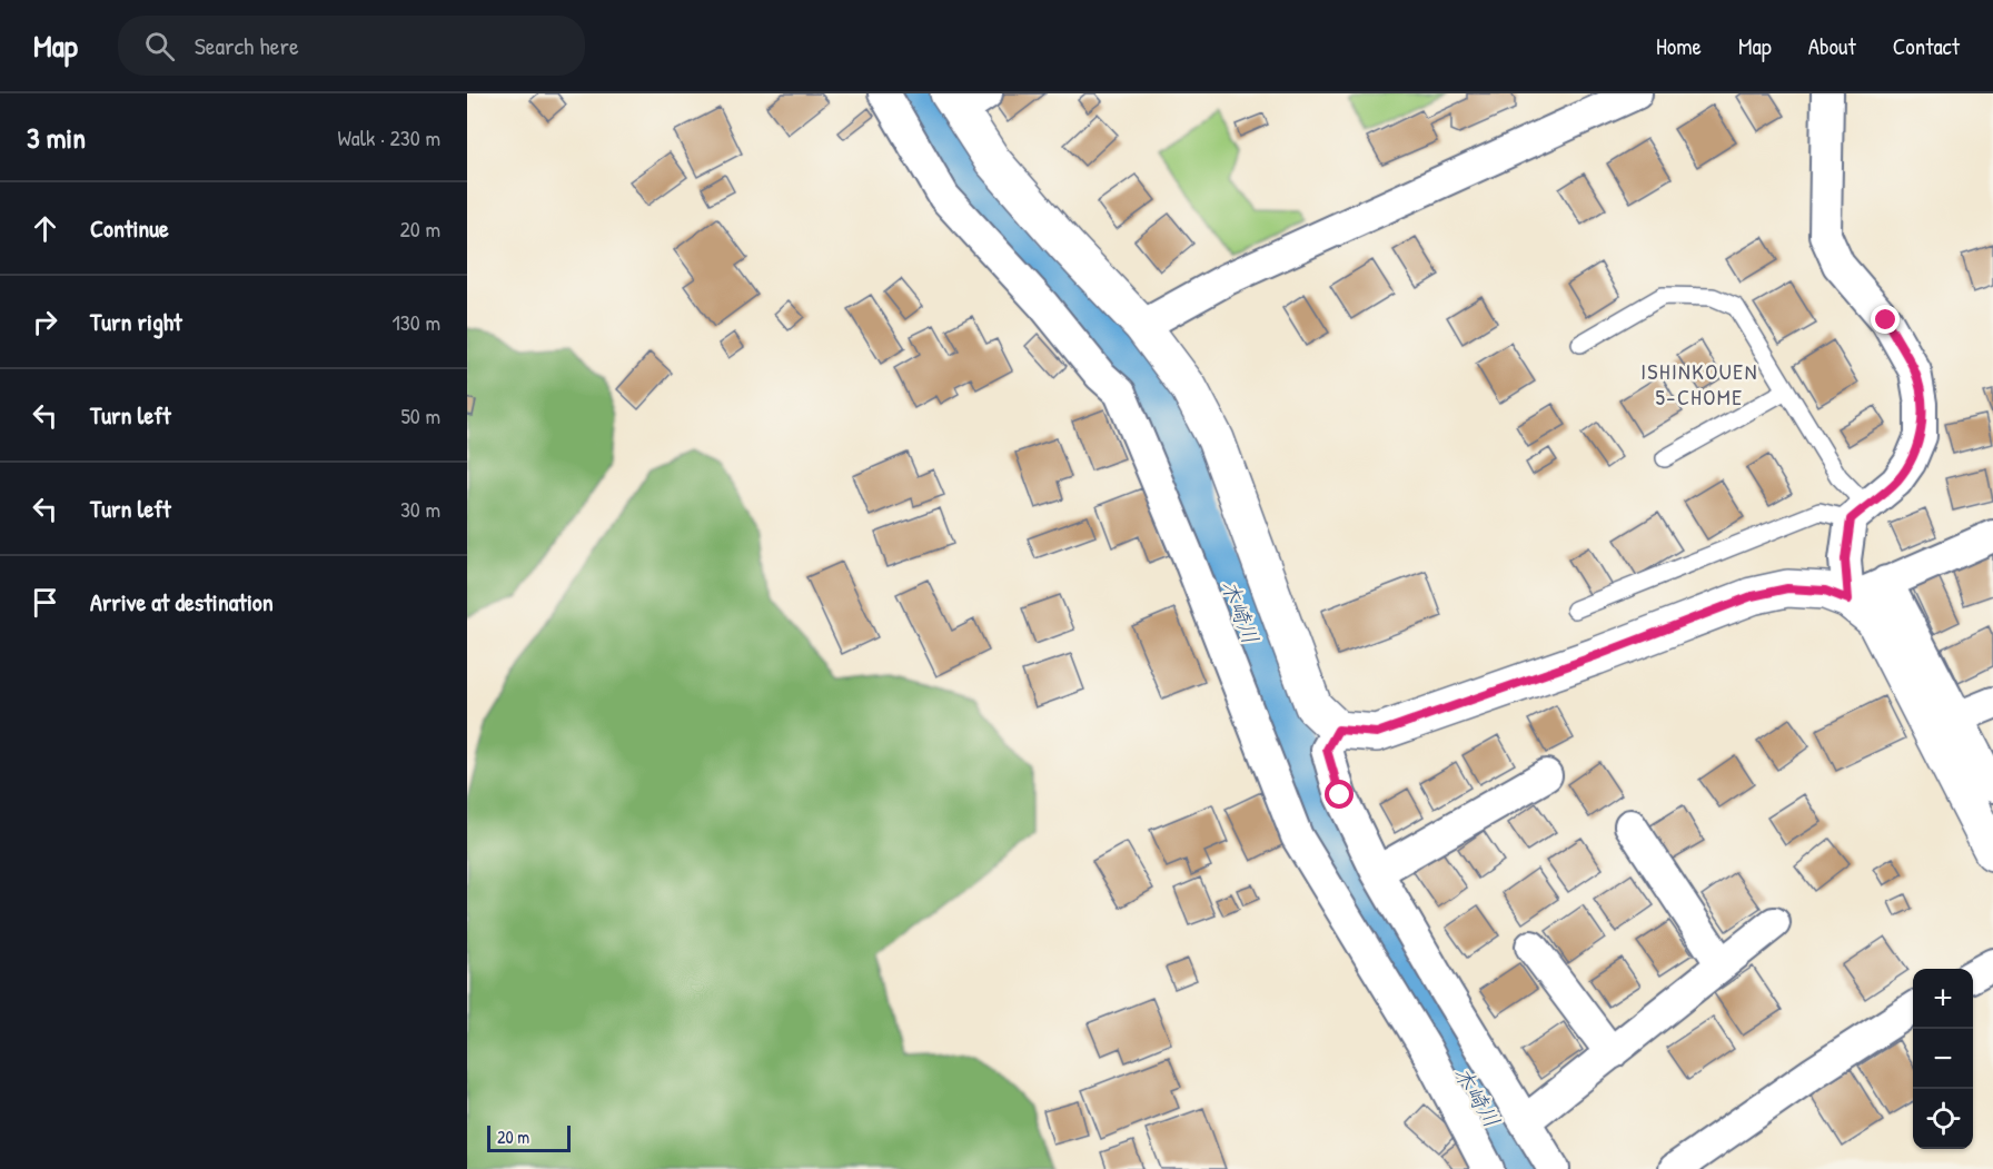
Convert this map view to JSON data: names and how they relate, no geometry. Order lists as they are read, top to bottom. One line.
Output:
{"districts":["ISHINKOUEN 5-CHOME"],"water":["木崎川"],"scale_bar":"20 m","page":{"header":"Map","search":"Search here","nav":["Home","Map","About","Contact"],"heading":["3 min","Walk · 230 m"],"list":[["Continue","20 m"],["Turn right","130 m"],["Turn left","50 m"],["Turn left","30 m"],"Arrive at destination"],"map_buttons":["+","−"],"scale":"20 m"}}
